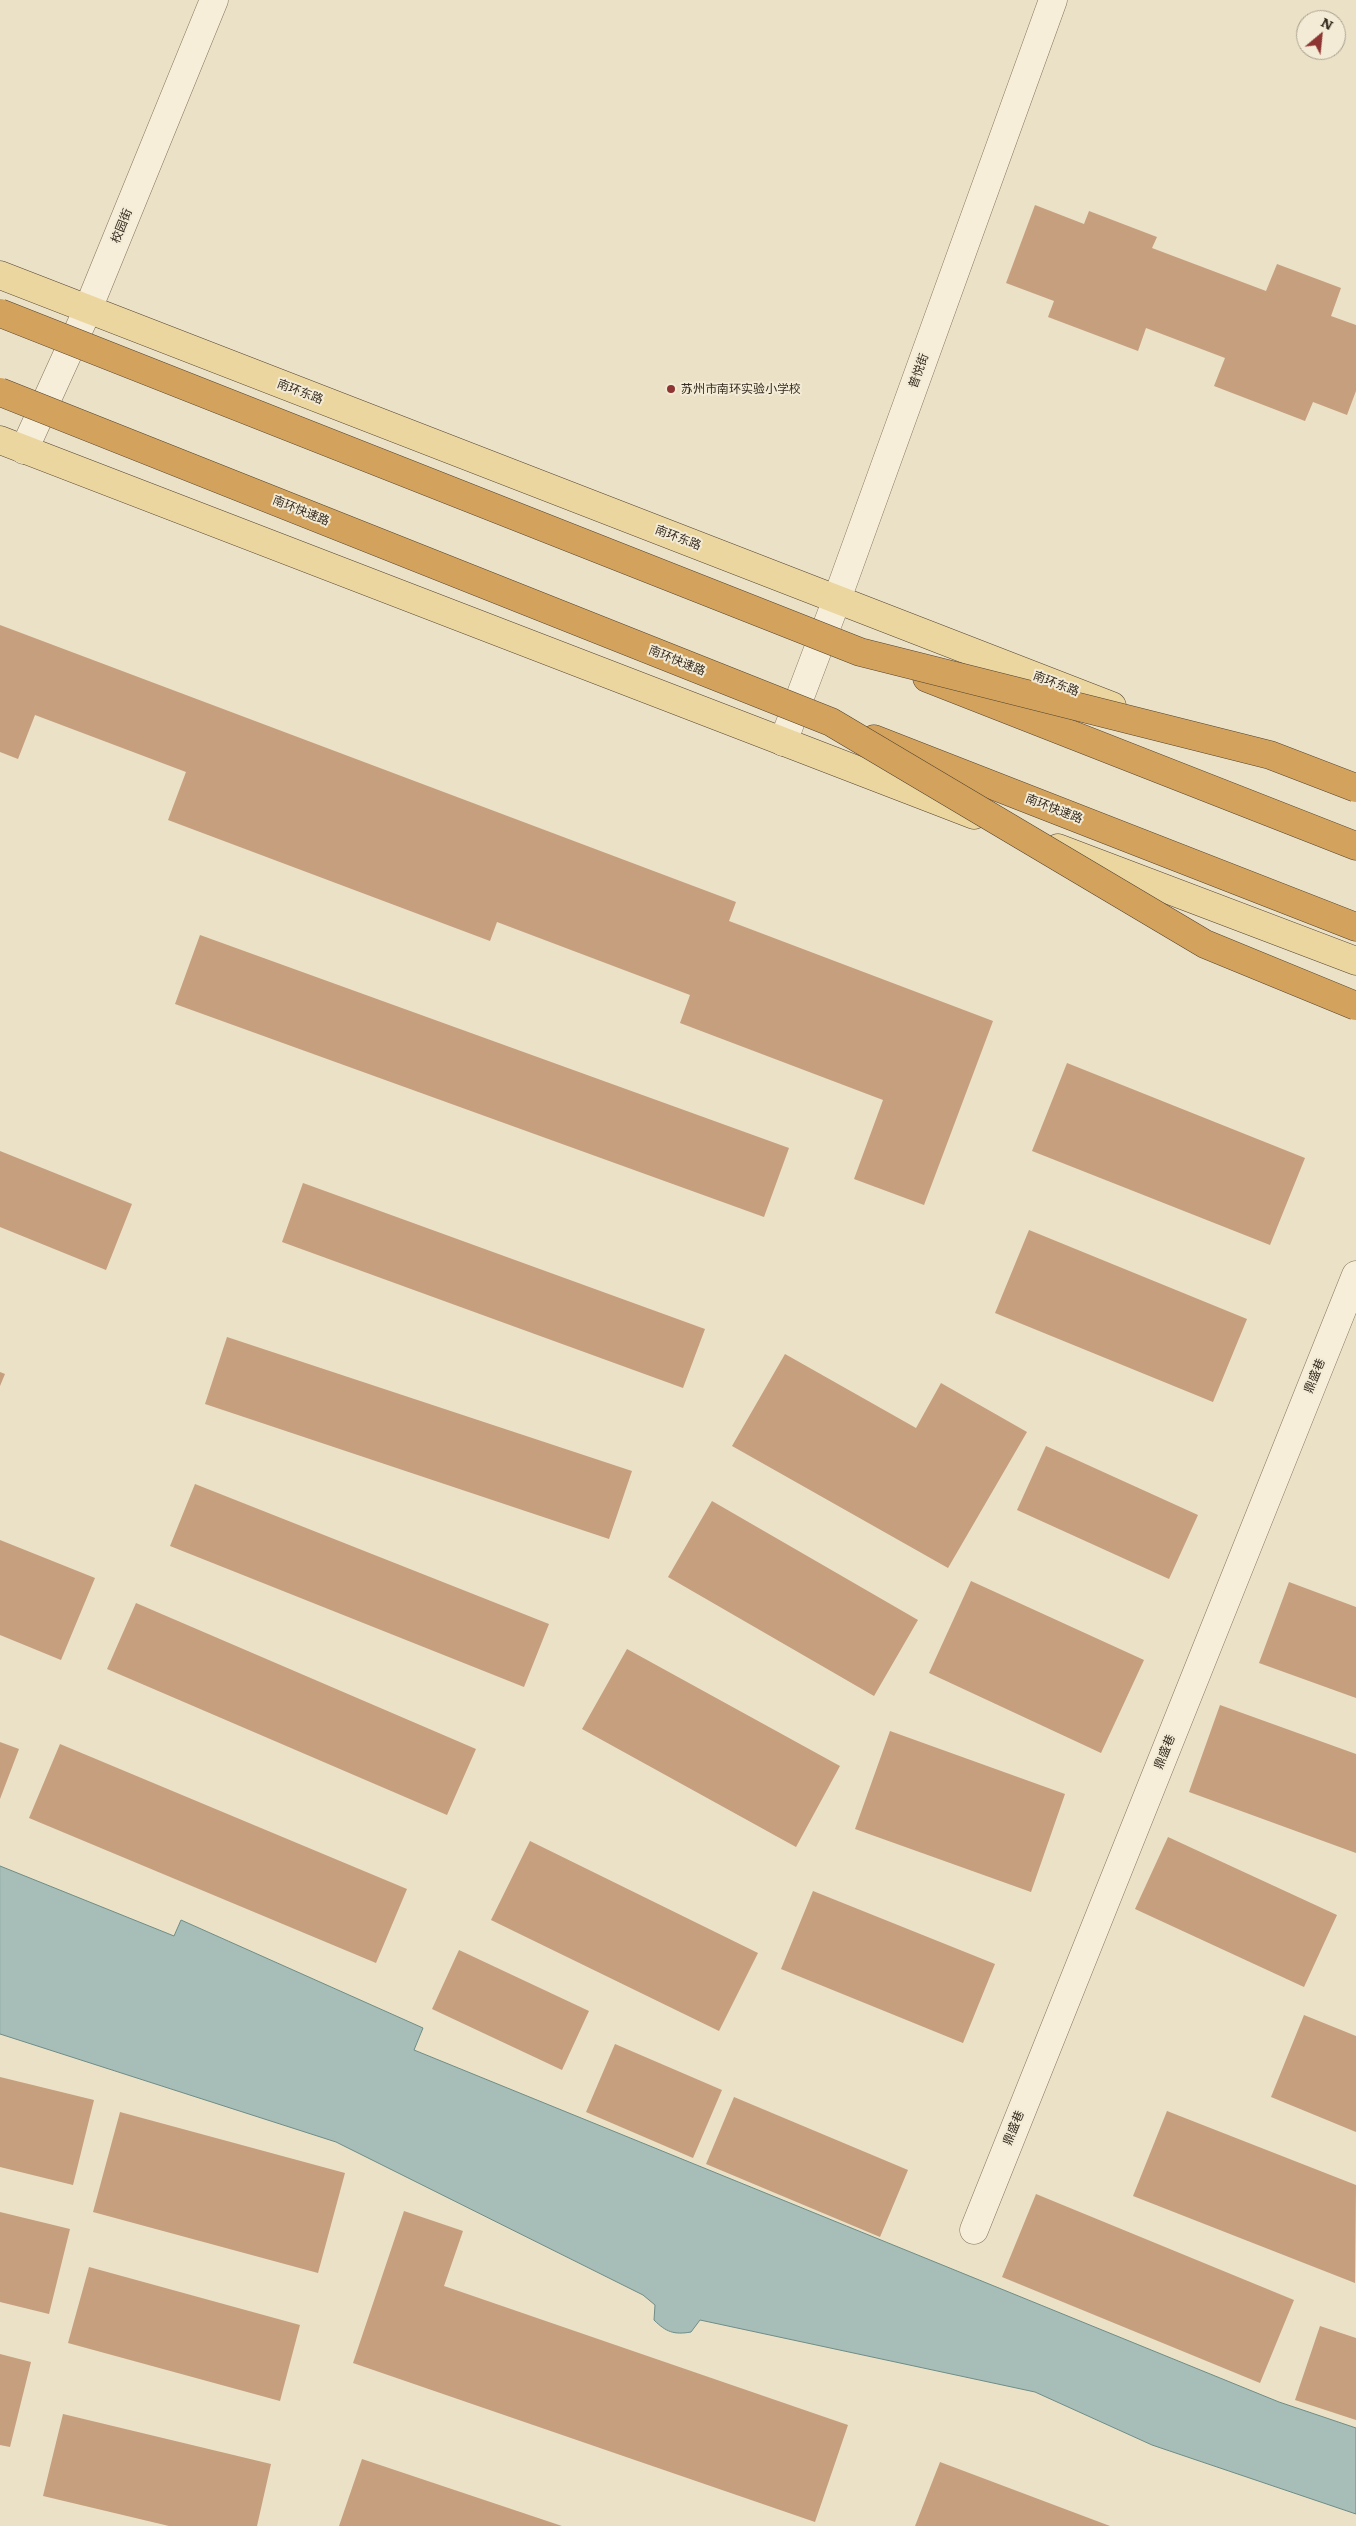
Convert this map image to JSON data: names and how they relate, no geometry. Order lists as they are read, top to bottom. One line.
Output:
{"streets":{"highway":["南环快速路"],"main road":["南环东路"],"street":["校园街","普悦街","鼎盛巷"]},"crossings":[["校园街","南环东路"],["普悦街","南环东路"]],"places":["苏州市南环实验小学校"],"north":"top right"}
